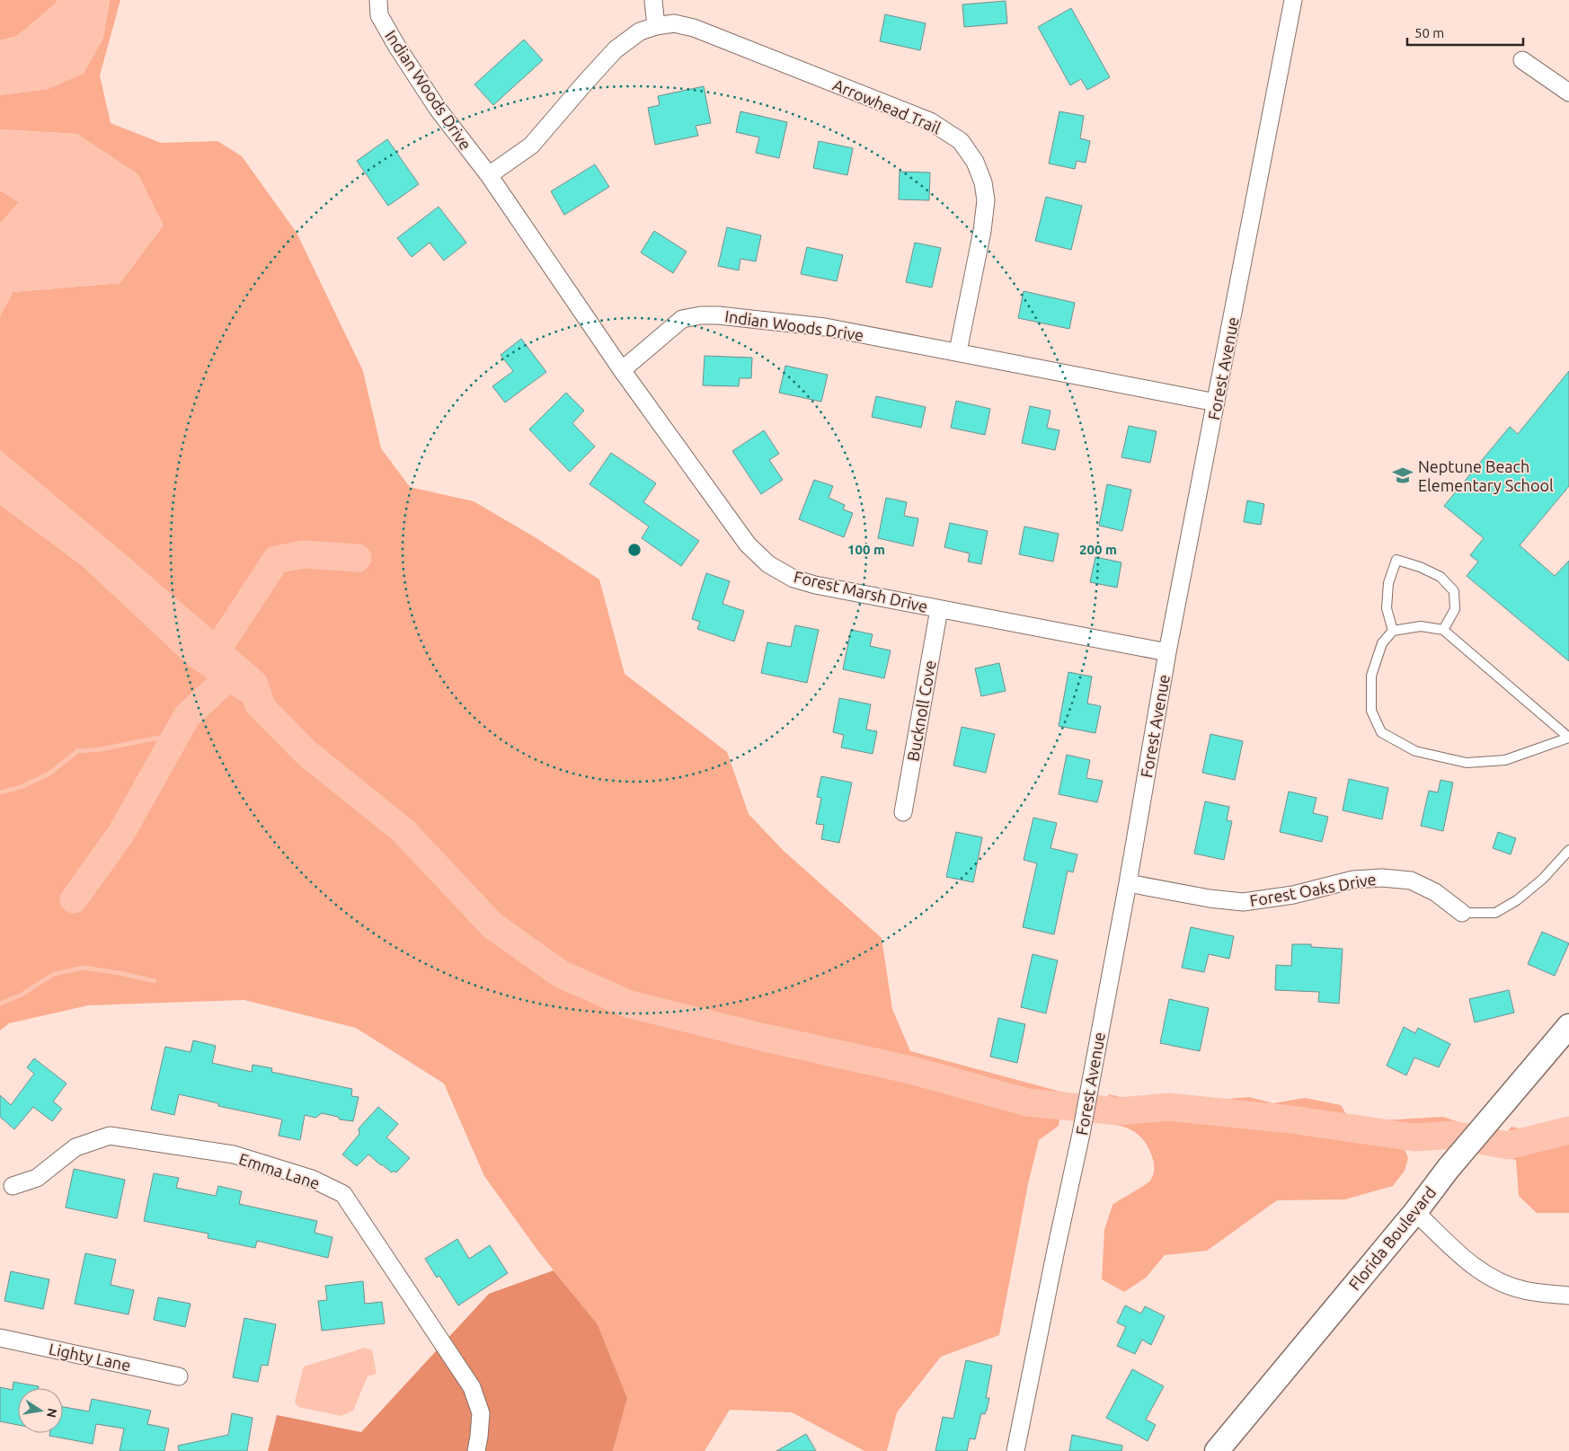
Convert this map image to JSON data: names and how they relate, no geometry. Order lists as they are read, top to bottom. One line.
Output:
{"streets":{"street":["Indian Woods Drive","Arrowhead Trail","Forest Avenue","Forest Marsh Drive","Bucknoll Cove","Forest Oaks Drive","Emma Lane","Florida Boulevard","Lighty Lane"]},"crossings":[["Indian Woods Drive","Arrowhead Trail"],["Indian Woods Drive","Forest Avenue"],["Indian Woods Drive","Forest Marsh Drive"],["Forest Avenue","Forest Marsh Drive"],["Forest Avenue","Forest Oaks Drive"],["Forest Marsh Drive","Bucknoll Cove"]],"places":{"school or university":["Neptune Beach Elementary School"]},"scale_bar":"50 m","north":"right","rings":["100 m","200 m"]}
